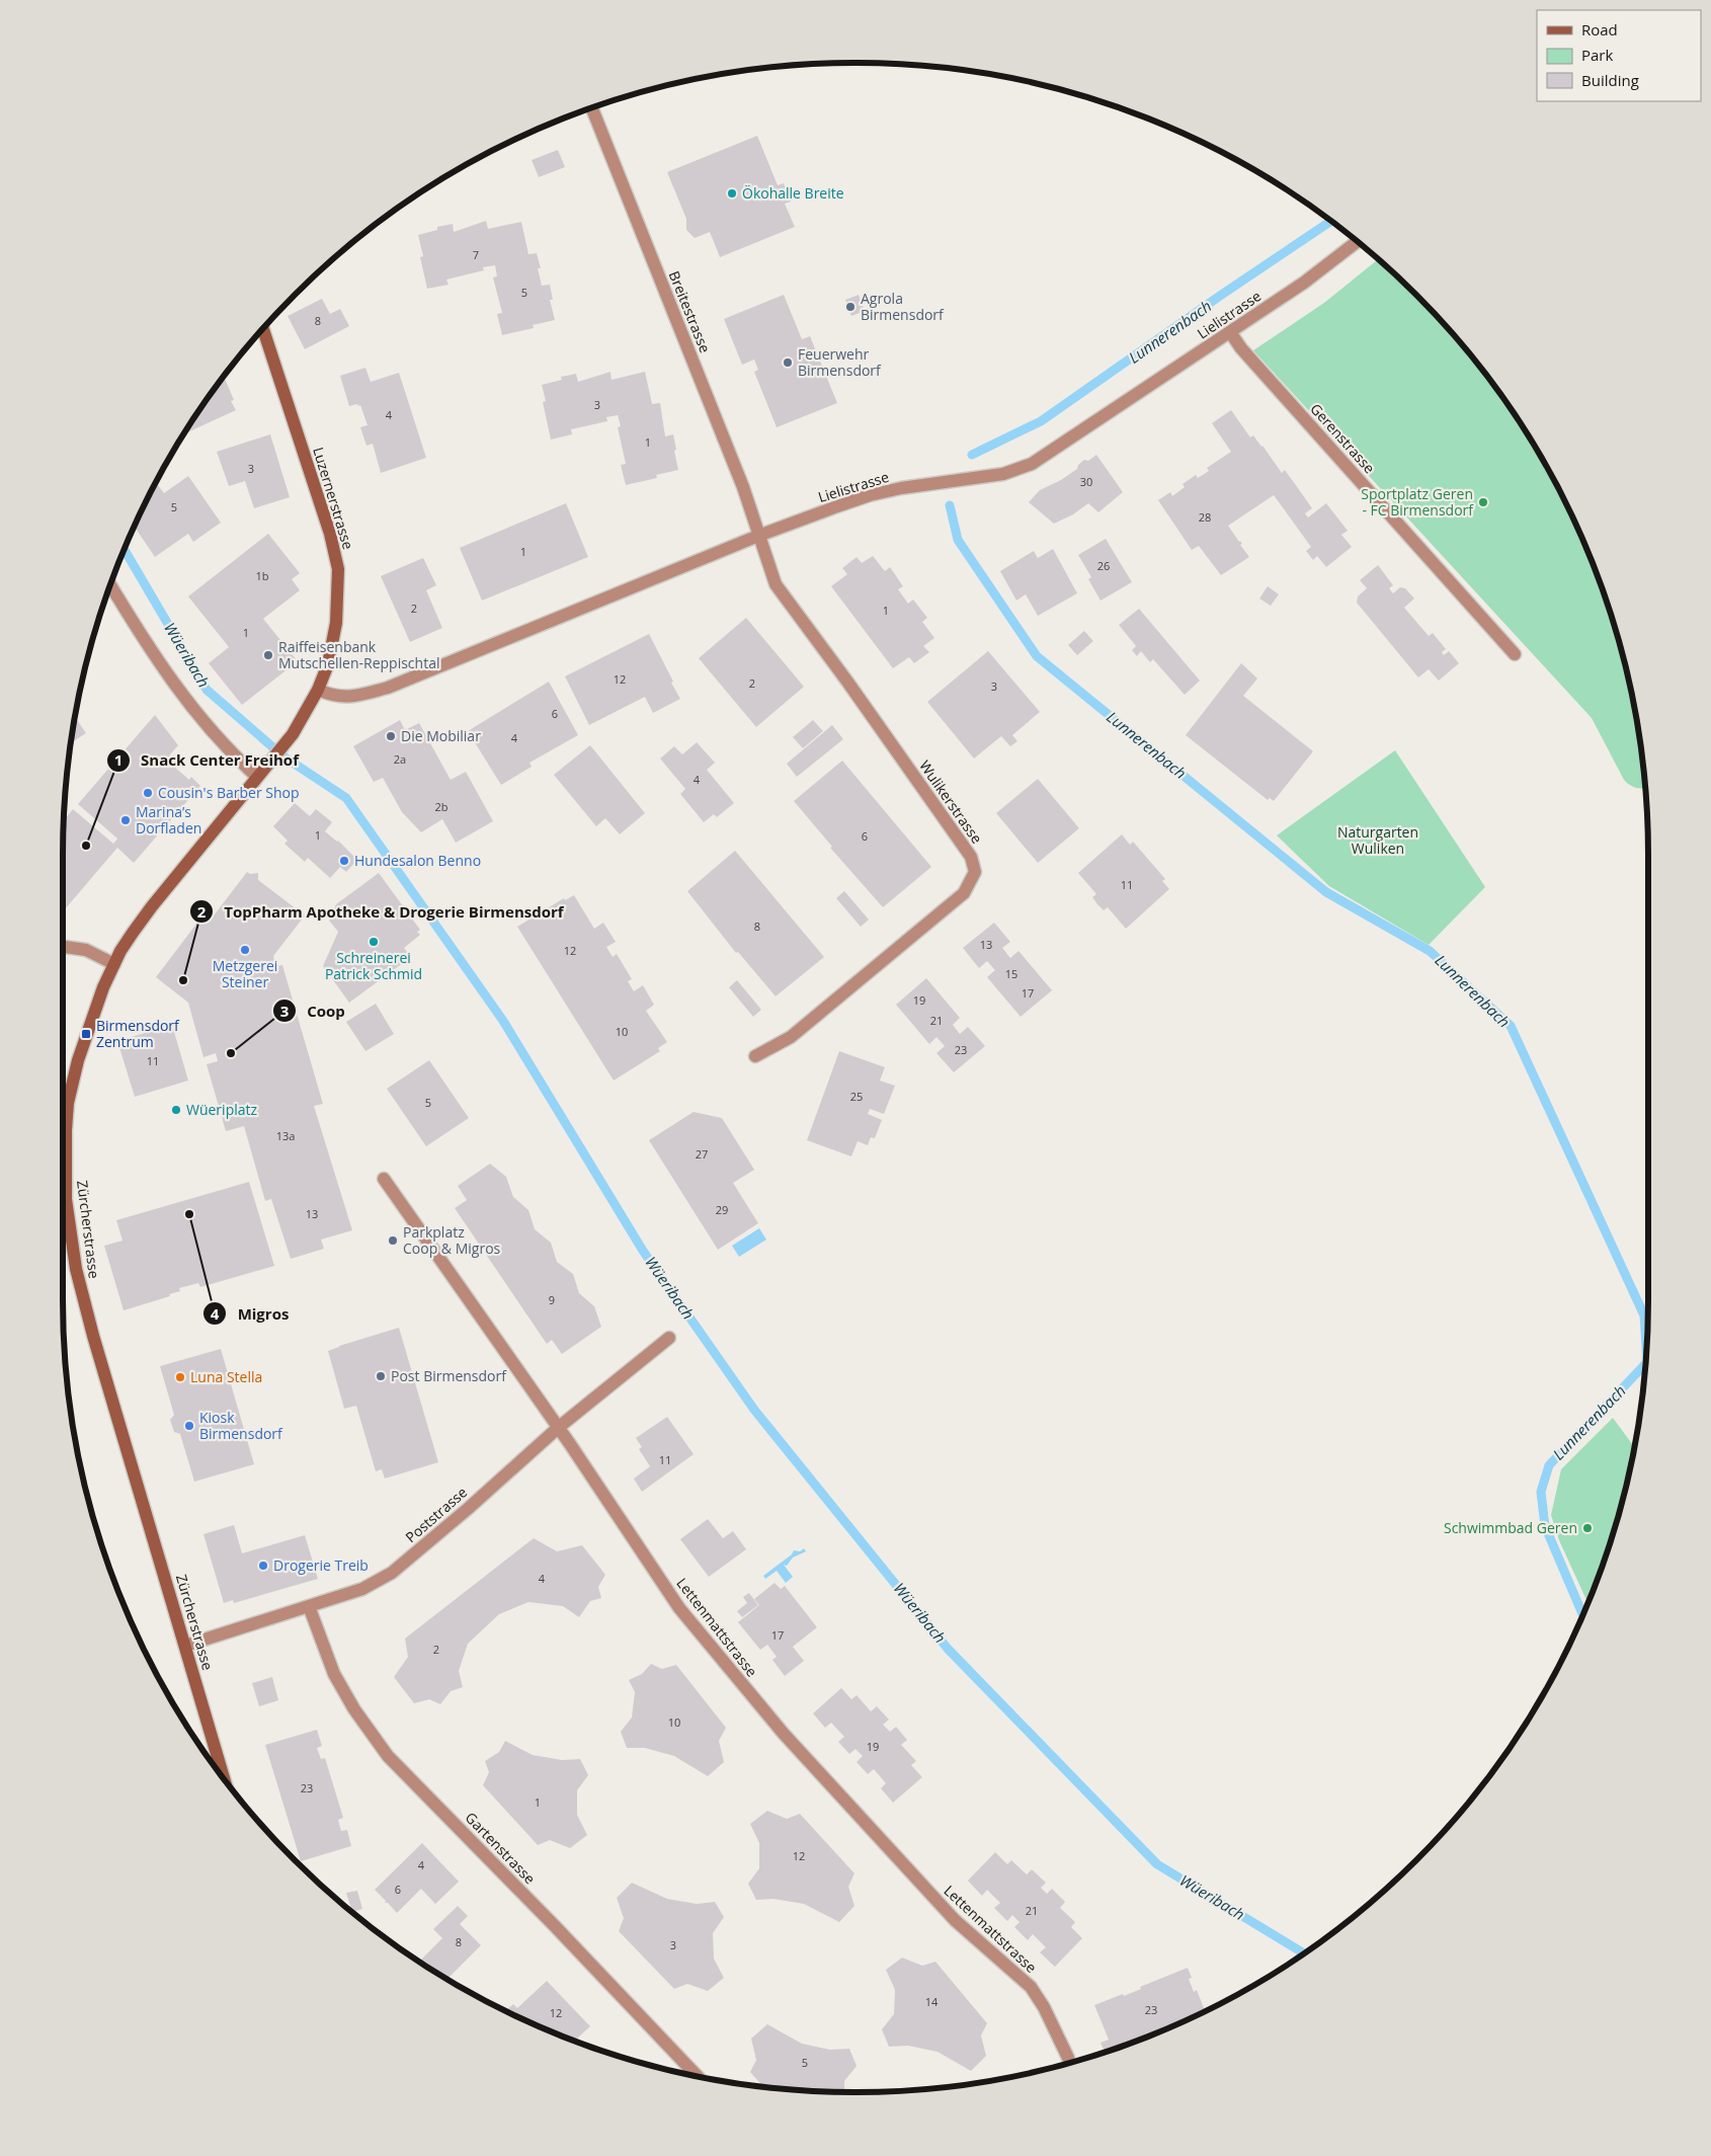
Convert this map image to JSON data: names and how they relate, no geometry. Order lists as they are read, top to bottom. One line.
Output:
{"streets":{"main road":["Luzernerstrasse","Zürcherstrasse"],"street":["Breitestrasse","Lielistrasse","Gerenstrasse","Wulikerstrasse","Poststrasse","Lettenmattstrasse","Gartenstrasse"]},"crossings":[["Breitestrasse","Lielistrasse"],["Breitestrasse","Wulikerstrasse"],["Lielistrasse","Gerenstrasse"],["Lielistrasse","Luzernerstrasse"],["Lielistrasse","Wulikerstrasse"],["Lielistrasse","Zürcherstrasse"],["Luzernerstrasse","Zürcherstrasse"],["Zürcherstrasse","Poststrasse"],["Poststrasse","Lettenmattstrasse"],["Poststrasse","Gartenstrasse"]],"water":["Lunnerenbach","Wüeribach"],"parks":["Naturgarten Wuliken"],"places":{"other":["Ökohalle Breite","Agrola Birmensdorf","Feuerwehr Birmensdorf","Sportplatz Geren - FC Birmensdorf","Raiffeisenbank Mutschellen-Reppischtal","Die Mobiliar","Cousin's Barber Shop","Marina’s Dorfladen","Snack Center Freihof","Hundesalon Benno","Schreinerei Patrick Schmid","Metzgerei Steiner","TopPharm Apotheke & Drogerie Birmensdorf","Coop","Wüeriplatz","Migros","Parkplatz Coop & Migros","Post Birmensdorf","Luna Stella","Kiosk Birmensdorf","Schwimmbad Geren","Drogerie Treib"],"transit":["Birmensdorf Zentrum"]},"house_numbers":["7","5","8","3","4","1","3","30","5","28","1","26","1b","2","1","1","12","2","3","6","4","2a","4","2b","1","6","11","8","13","12","15","17","19","21","10","23","11","25","5","13a","27","29","13","9","11","4","17","2","10","19","23","1","12","4","6","21","8","3","14","23","12","5"],"legend":["Road","Park","Building"]}
